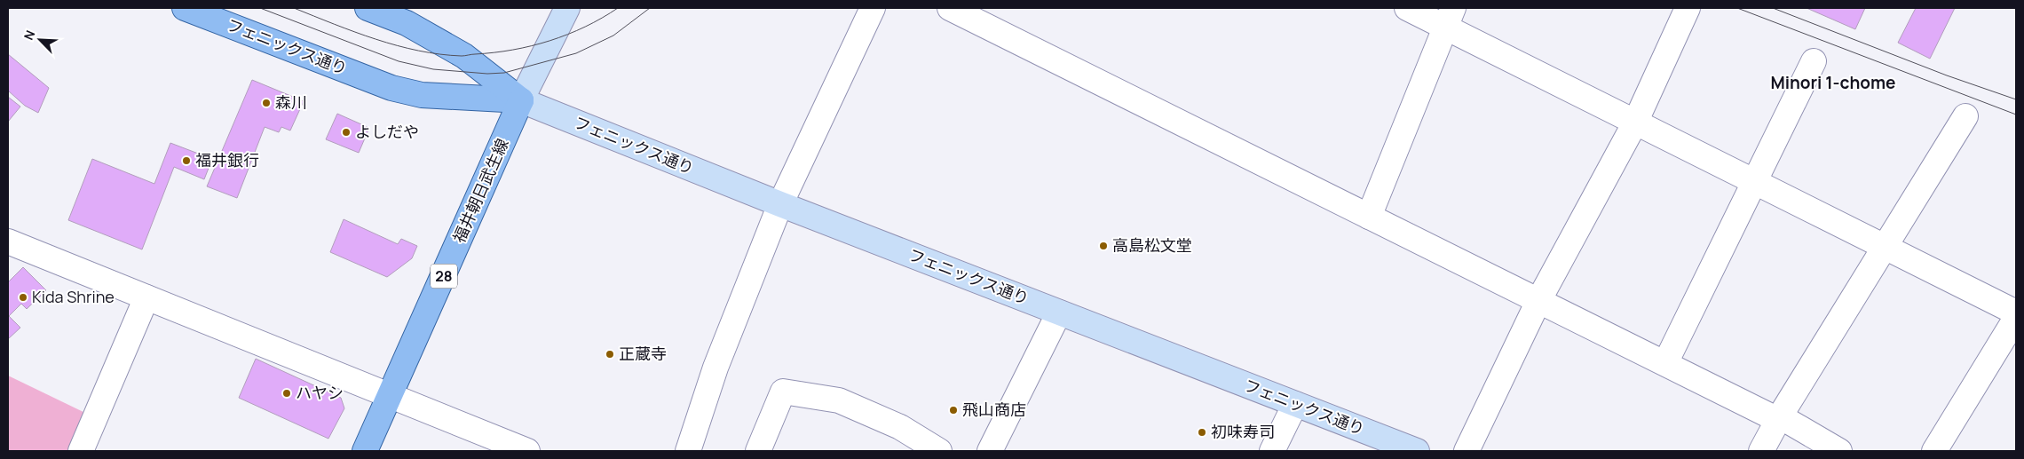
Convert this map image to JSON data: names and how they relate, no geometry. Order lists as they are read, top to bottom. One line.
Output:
{"streets":{"main road":["フェニックス通り","福井朝日武生線","28"]},"crossings":[["フェニックス通り","福井朝日武生線"]],"districts":["Minori 1-chome"],"places":["森川","よしだや","福井銀行","高島松文堂","Kida Shrine","正蔵寺","ハヤシ","飛山商店","初味寿司"],"north":"top left"}
